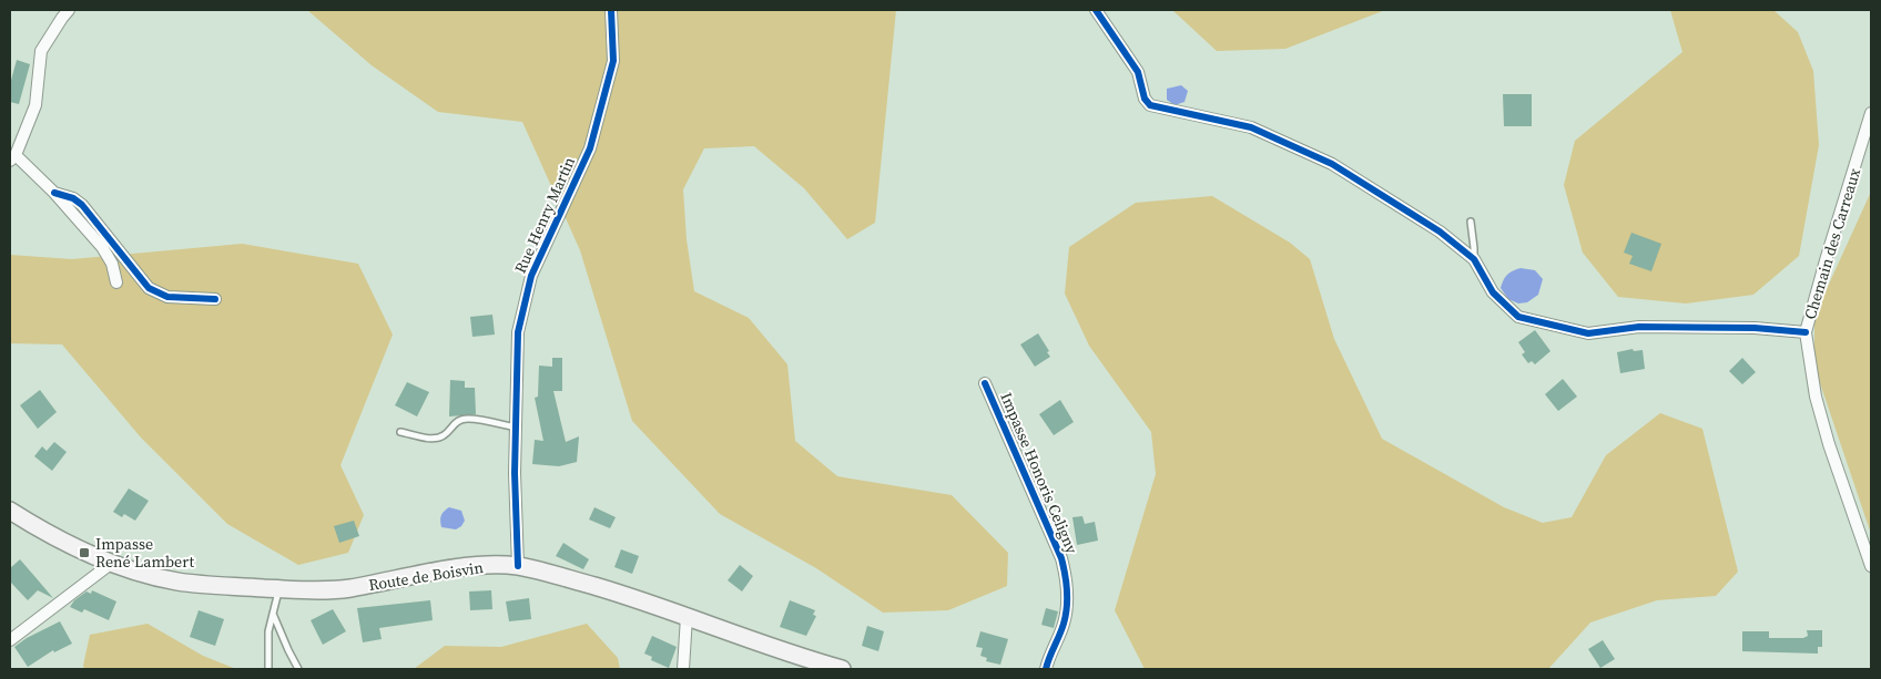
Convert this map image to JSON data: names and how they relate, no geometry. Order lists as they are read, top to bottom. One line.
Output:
{"streets":{"main road":["Route de Boisvin"],"street":["Rue Henry Martin","Chemain des Carreaux","Impasse Honoris Celigny"]},"crossings":[["Rue Henry Martin","Route de Boisvin"]],"places":{"transit":["Impasse René Lambert"]}}
